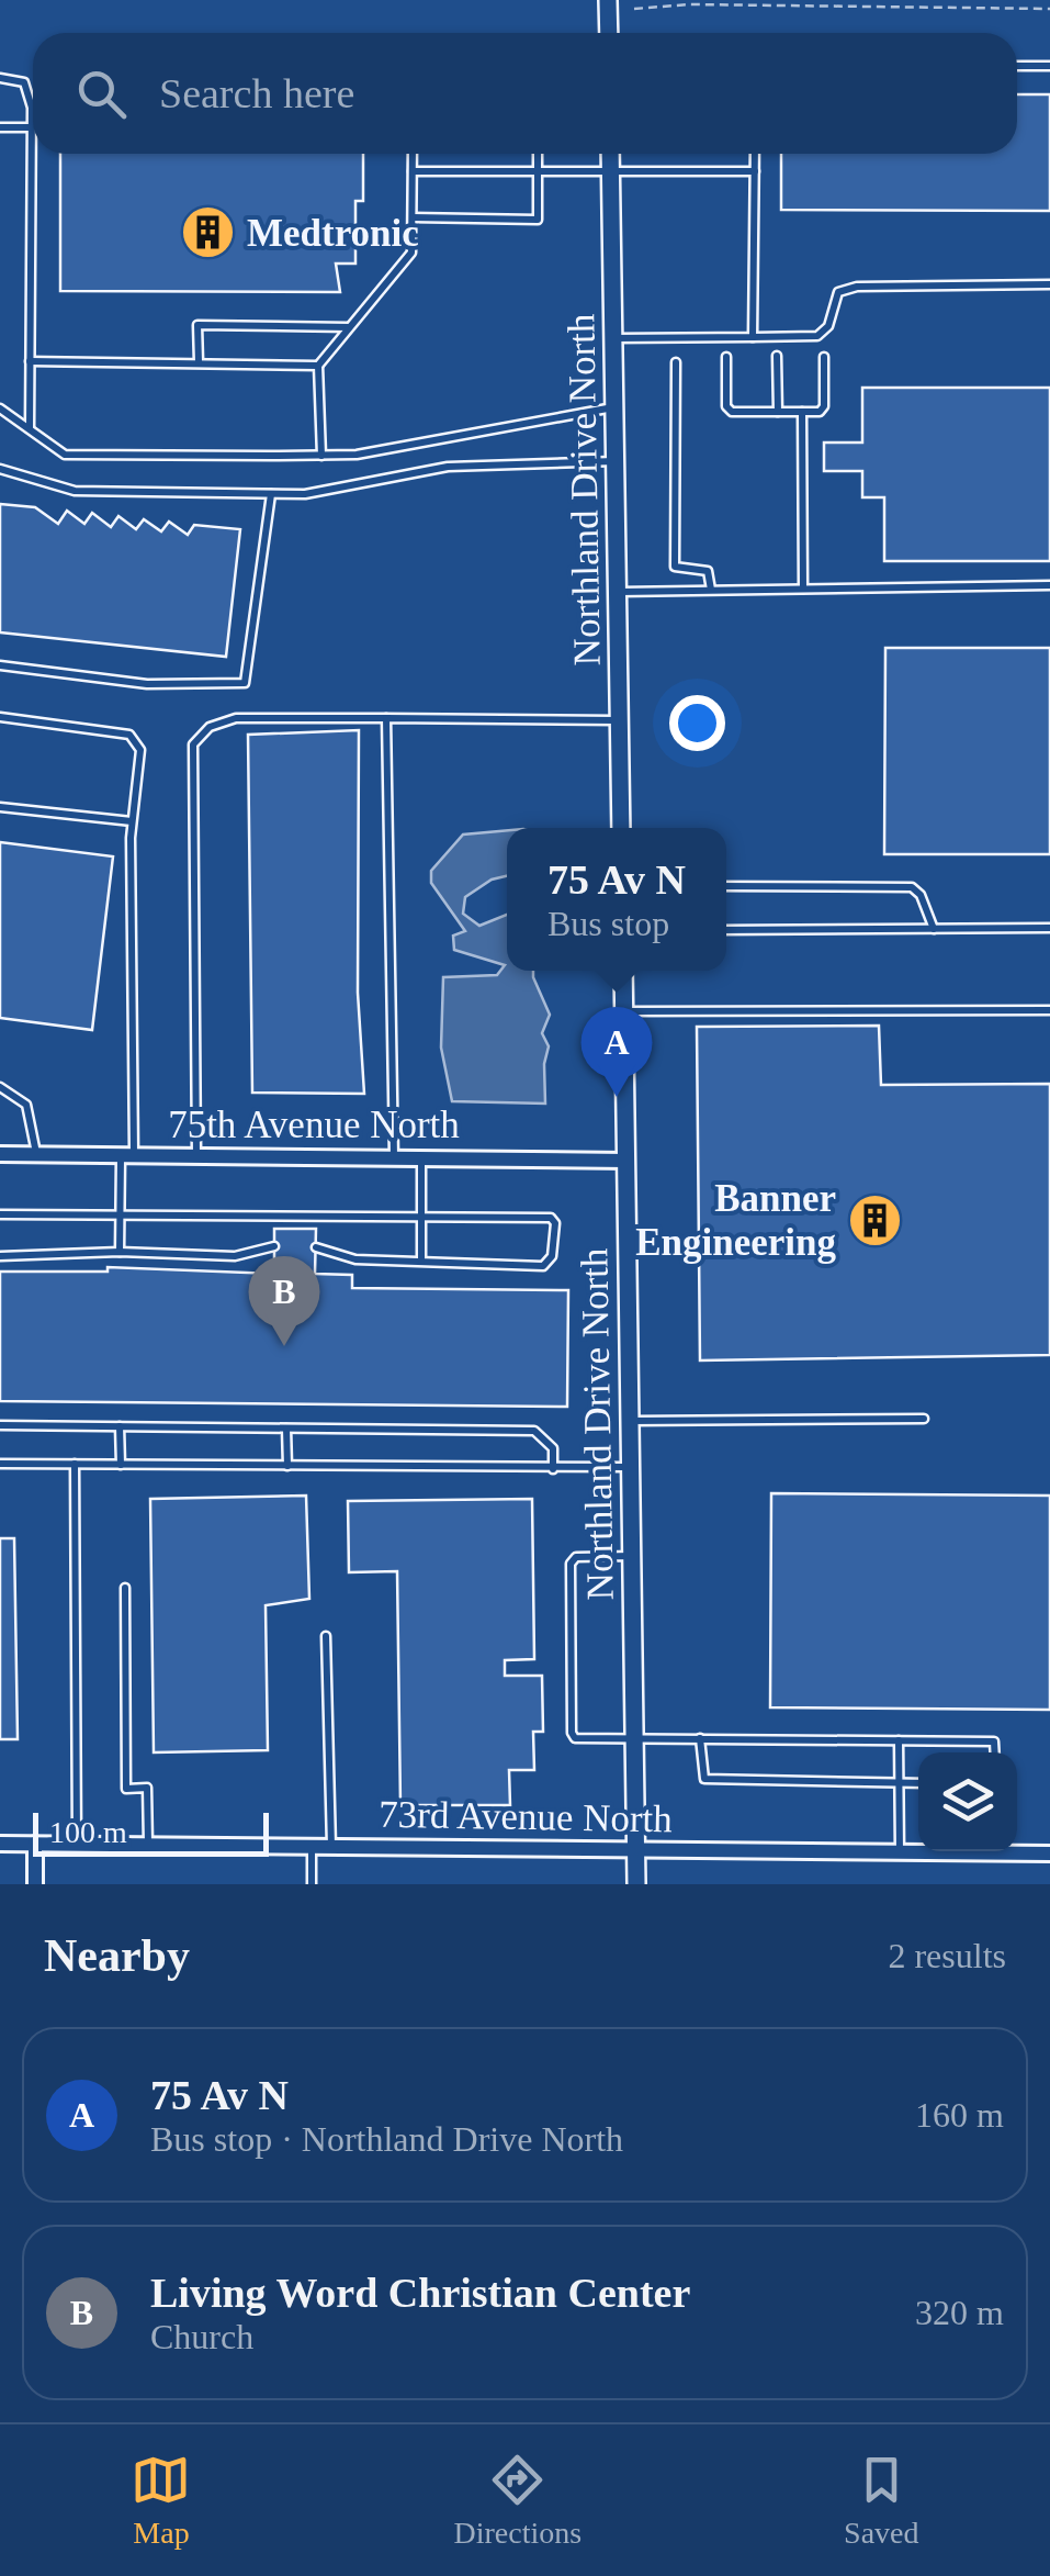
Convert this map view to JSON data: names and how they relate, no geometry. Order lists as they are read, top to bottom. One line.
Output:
{"streets":{"street":["Northland Drive North","75th Avenue North","73rd Avenue North"]},"crossings":[["Northland Drive North","75th Avenue North"],["Northland Drive North","73rd Avenue North"]],"places":{"building":["Medtronic","Banner Engineering"]},"scale_bar":"100 m","page":{"search":"Search here","popup":["75 Av N","Bus stop"],"pins":["A","B"],"scale":"100 m","heading":["Nearby","2 results"],"list":[{"mark":"A","name":"75 Av N","note":"Bus stop · Northland Drive North","value":"160 m"},{"mark":"B","name":"Living Word Christian Center","note":"Church","value":"320 m"}],"nav":["Map","Directions","Saved"]}}
